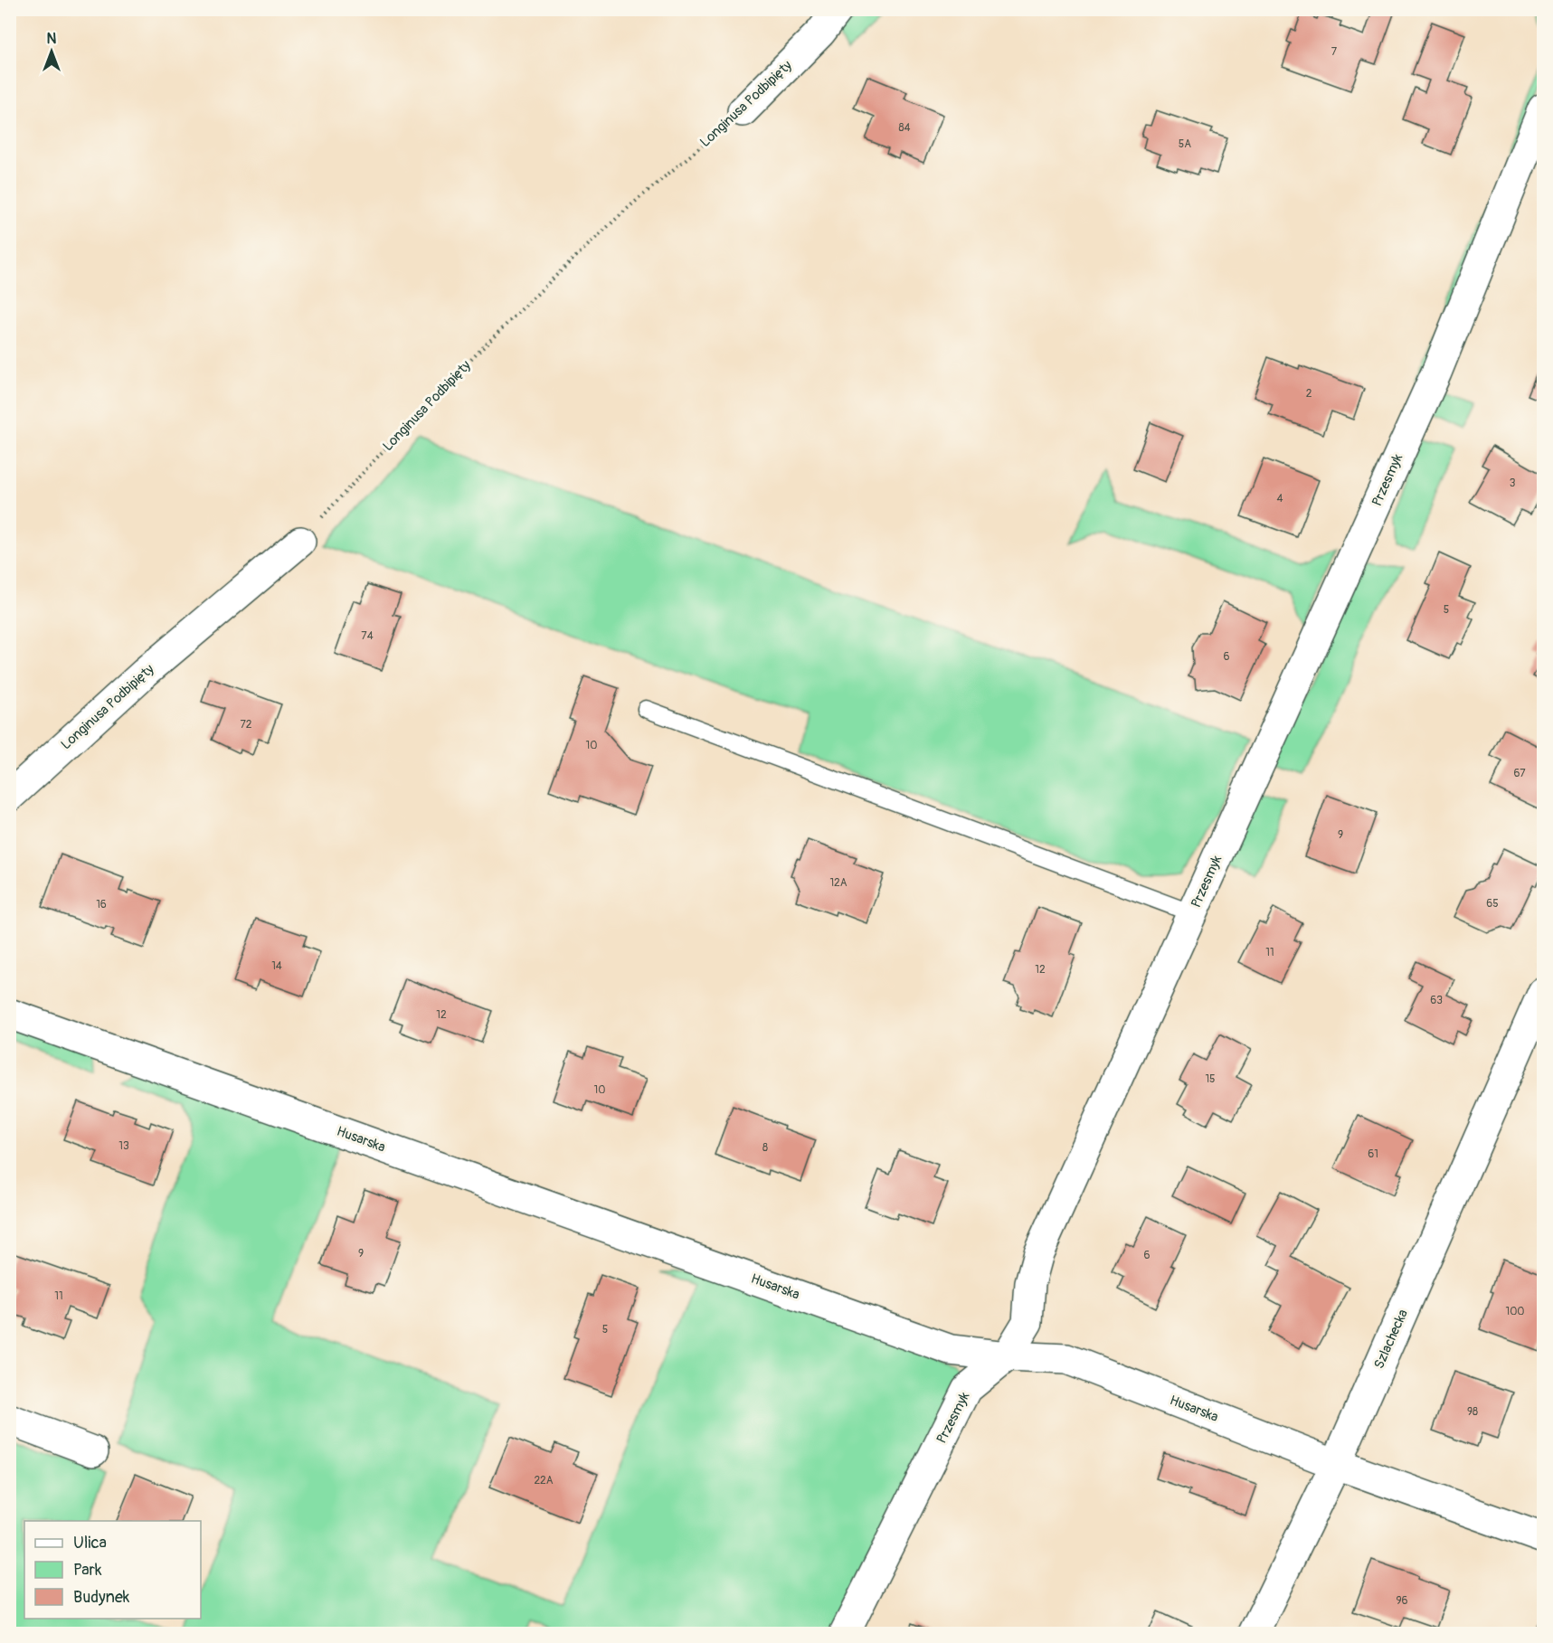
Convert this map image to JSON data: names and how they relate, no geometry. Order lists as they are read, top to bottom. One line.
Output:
{"streets":{"street":["Longinusa Podbipięty","Przesmyk","Husarska","Szlachecka"]},"crossings":[["Przesmyk","Husarska"],["Husarska","Szlachecka"]],"house_numbers":["7","84","5A","2","3","4","5","74","6","72","10","67","9","12A","65","16","11","14","12","63","12","15","10","13","8","61","9","6","11","100","5","98","22A","96"],"legend":["Ulica","Park","Budynek"],"north":"top"}
